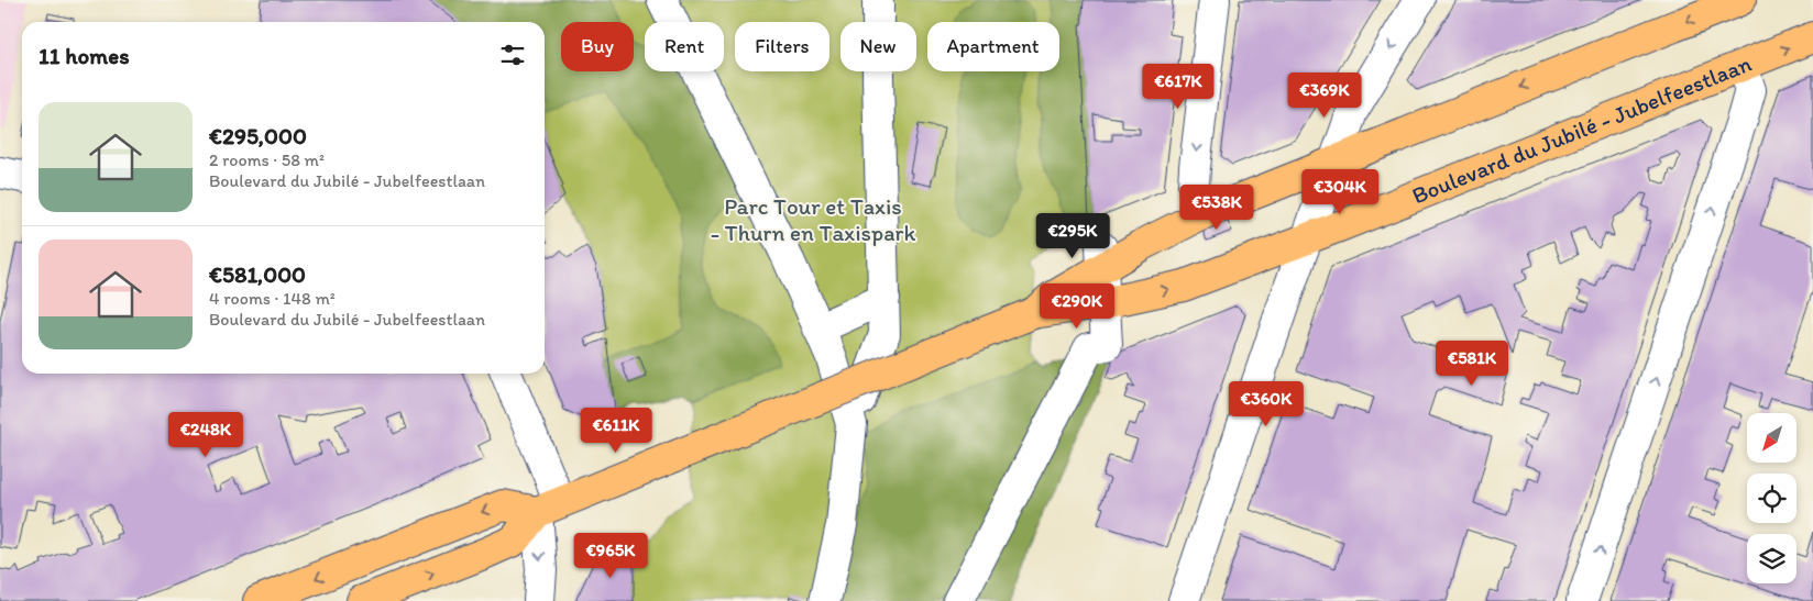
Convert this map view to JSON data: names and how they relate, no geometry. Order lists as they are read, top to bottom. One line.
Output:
{"streets":{"main road":["Boulevard du Jubilé - Jubelfeestlaan"]},"parks":["Parc Tour et Taxis - Thurn en Taxispark"],"north":"bottom left","page":{"chip":["Buy","Rent","Filters","New","Apartment"],"heading":"11 homes","price":["€617K","€369K","€304K","€538K","€295K","€290K","€581K","€360K","€611K","€248K","€965K"],"list":[{"name":"€295,000","note":"2 rooms · 58 m² · Boulevard du Jubilé - Jubelfeestlaan"},{"name":"€581,000","note":"4 rooms · 148 m² · Boulevard du Jubilé - Jubelfeestlaan"}]}}
